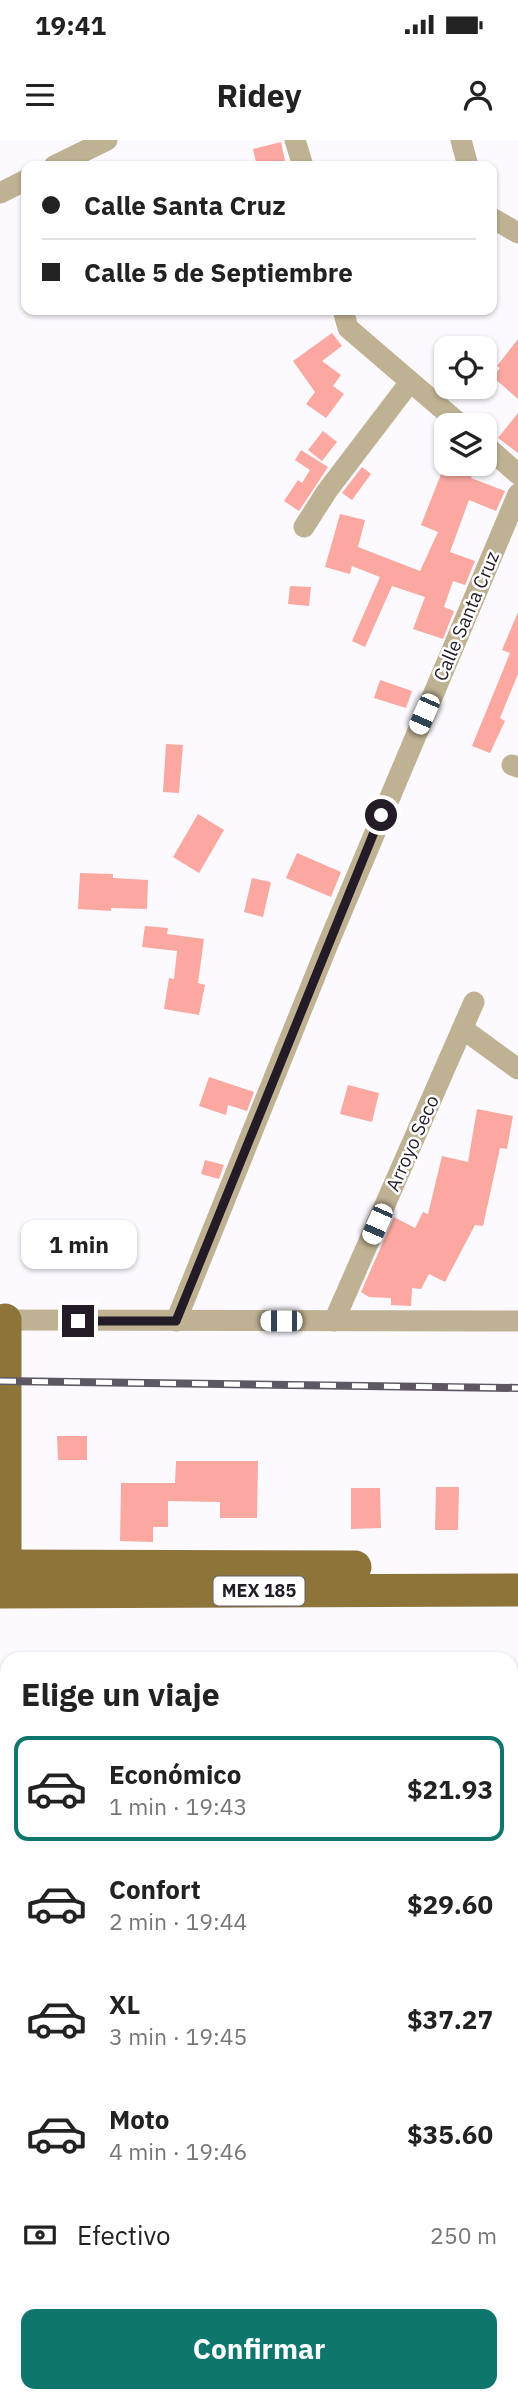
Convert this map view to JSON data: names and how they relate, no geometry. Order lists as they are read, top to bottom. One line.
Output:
{"streets":{"main road":["MEX 185"],"street":["Calle Santa Cruz","Arroyo Seco"]},"page":{"status":"19:41","header":"Ridey","banner":["Calle Santa Cruz","Calle 5 de Septiembre"],"bubble":"1 min","heading":"Elige un viaje","list":[{"name":"Económico","note":"1 min · 19:43","value":"$21.93"},{"name":"Confort","note":"2 min · 19:44","value":"$29.60"},{"name":"XL","note":"3 min · 19:45","value":"$37.27"},{"name":"Moto","note":"4 min · 19:46","value":"$35.60"}],"pay":["Efectivo","250 m"],"buttons":"Confirmar"}}
